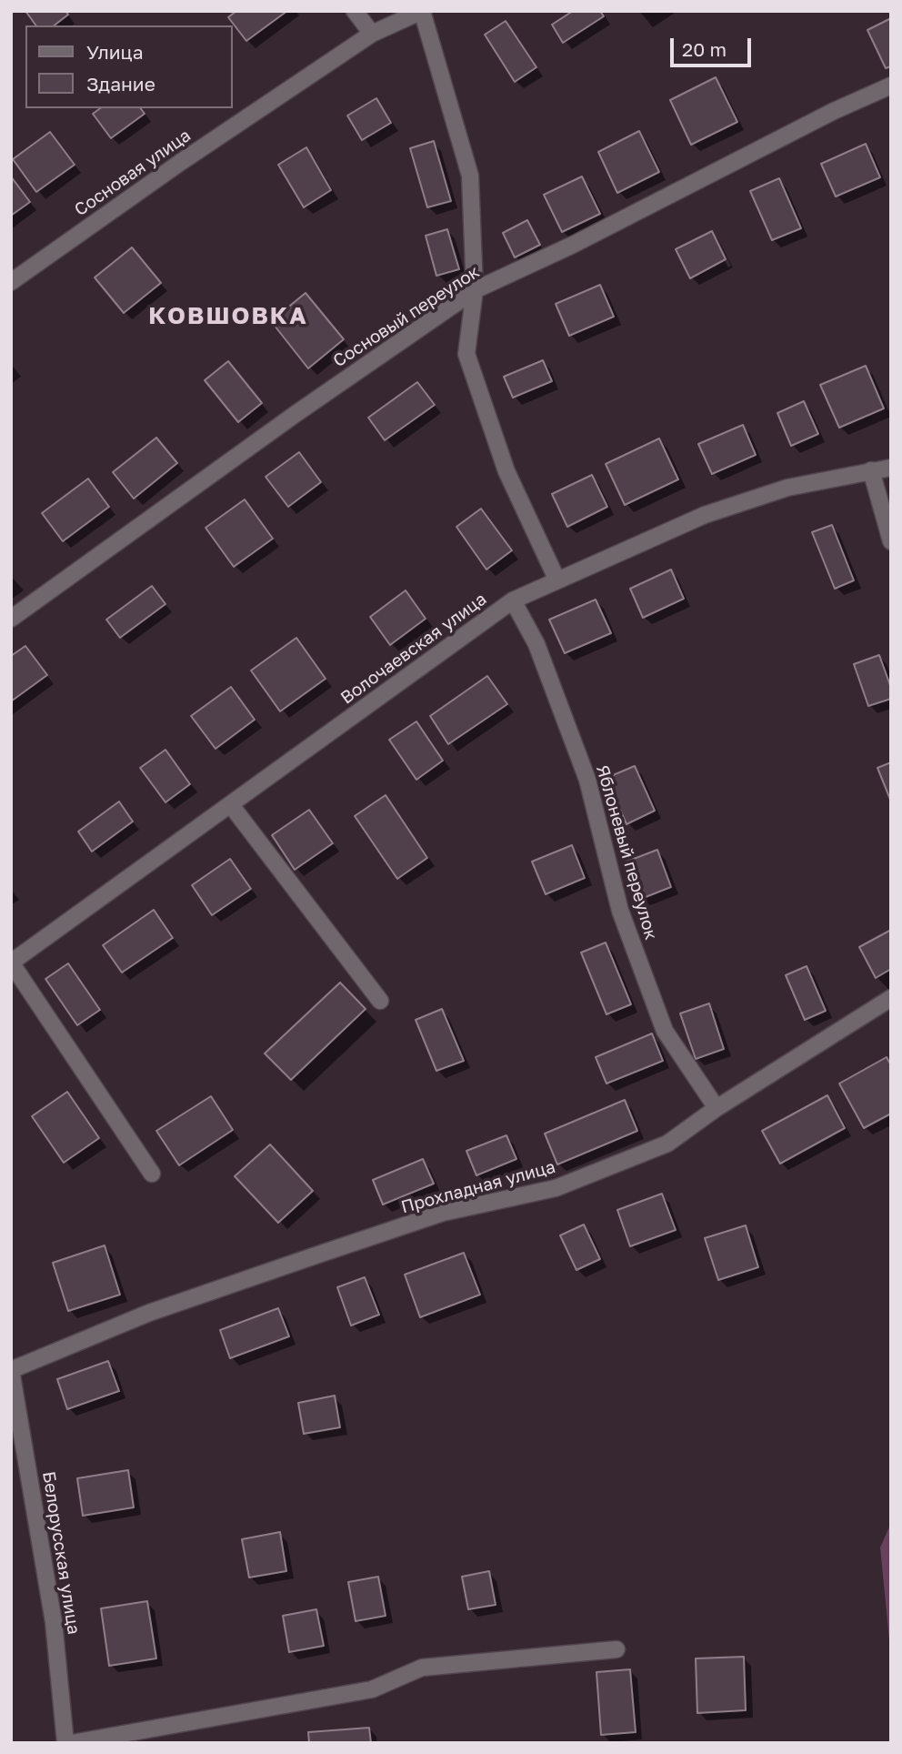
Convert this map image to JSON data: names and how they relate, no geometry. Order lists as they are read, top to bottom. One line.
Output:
{"streets":{"street":["Сосновая улица","Сосновый переулок","Волочаевская улица","Яблоневый переулок","Прохладная улица","Белорусская улица"]},"crossings":[["Волочаевская улица","Яблоневый переулок"],["Яблоневый переулок","Прохладная улица"],["Прохладная улица","Белорусская улица"]],"districts":["КОВШОВКА"],"legend":["Улица","Здание"],"scale_bar":"20 m"}
